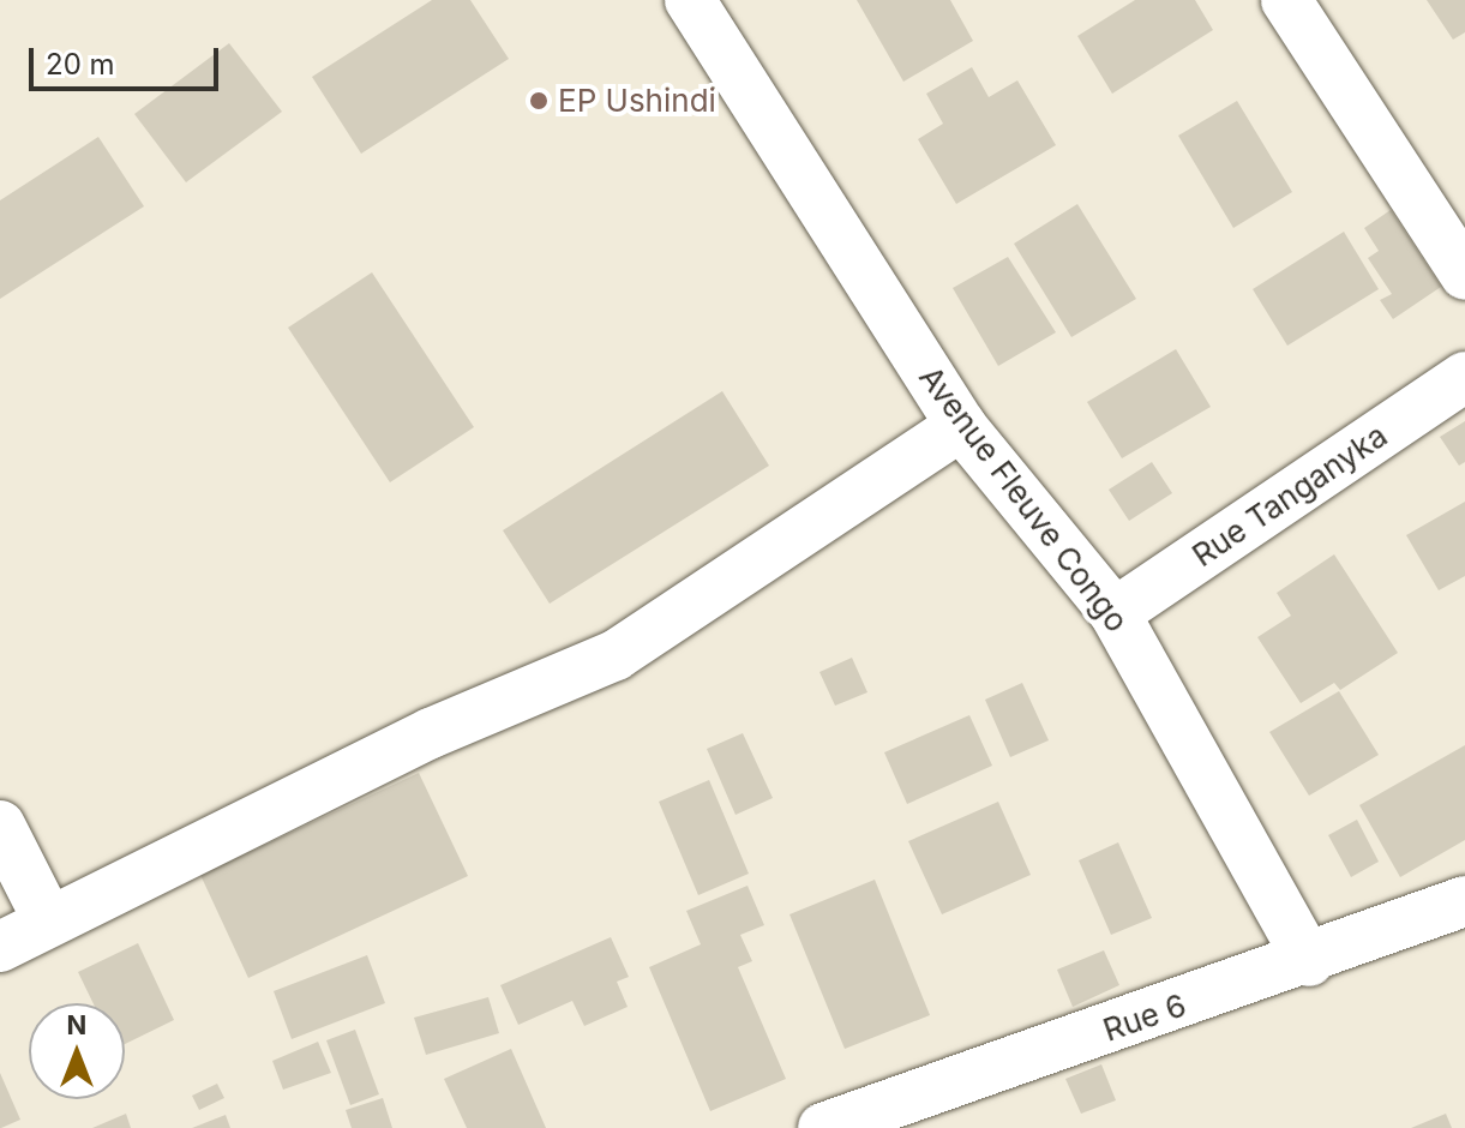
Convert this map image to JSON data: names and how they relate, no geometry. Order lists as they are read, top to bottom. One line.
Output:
{"streets":{"street":["Rue Tanganyka","Avenue Fleuve Congo","Rue 6"]},"crossings":[["Rue Tanganyka","Avenue Fleuve Congo"],["Avenue Fleuve Congo","Rue 6"]],"places":["EP Ushindi"],"scale_bar":"20 m","north":"top"}
